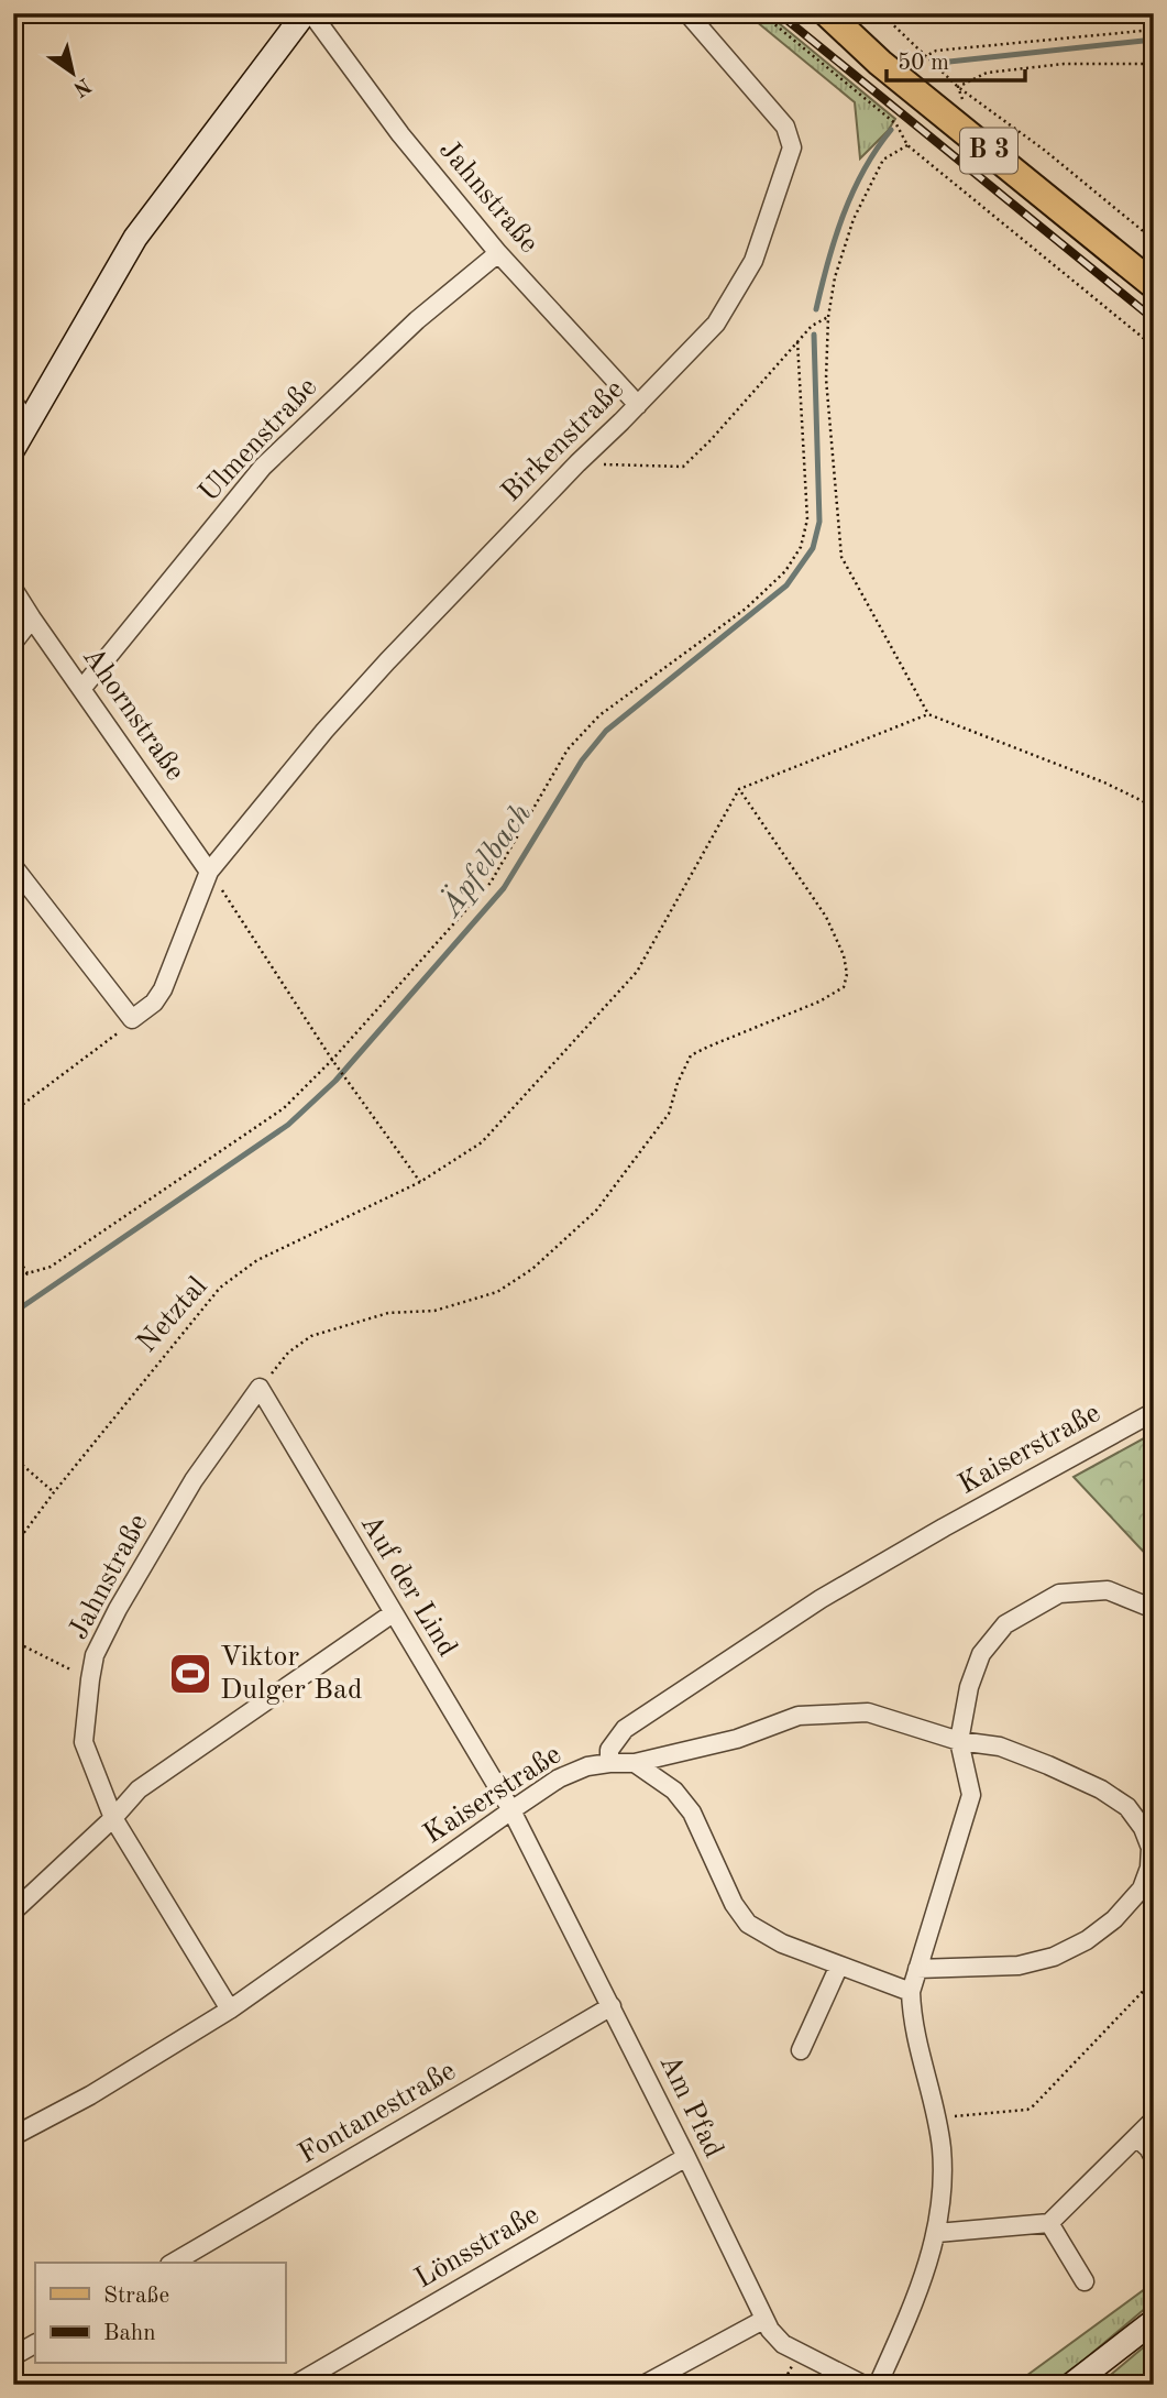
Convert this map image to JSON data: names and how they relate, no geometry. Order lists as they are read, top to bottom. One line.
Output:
{"streets":{"main road":["B 3"],"street":["Jahnstraße","Ulmenstraße","Birkenstraße","Ahornstraße","Kaiserstraße","Auf der Lind","Am Pfad","Fontanestraße","Lönsstraße"],"path":["Netztal"]},"crossings":[["Jahnstraße","Ulmenstraße"],["Jahnstraße","Birkenstraße"],["Jahnstraße","Kaiserstraße"],["Jahnstraße","Auf der Lind"],["Ulmenstraße","Ahornstraße"],["Birkenstraße","Ahornstraße"],["Kaiserstraße","Auf der Lind"],["Kaiserstraße","Am Pfad"],["Auf der Lind","Am Pfad"],["Am Pfad","Fontanestraße"],["Am Pfad","Lönsstraße"]],"water":["Äpfelbach"],"places":{"sports":["Viktor Dulger Bad"]},"legend":["Straße","Bahn"],"scale_bar":"50 m","north":"bottom right"}
